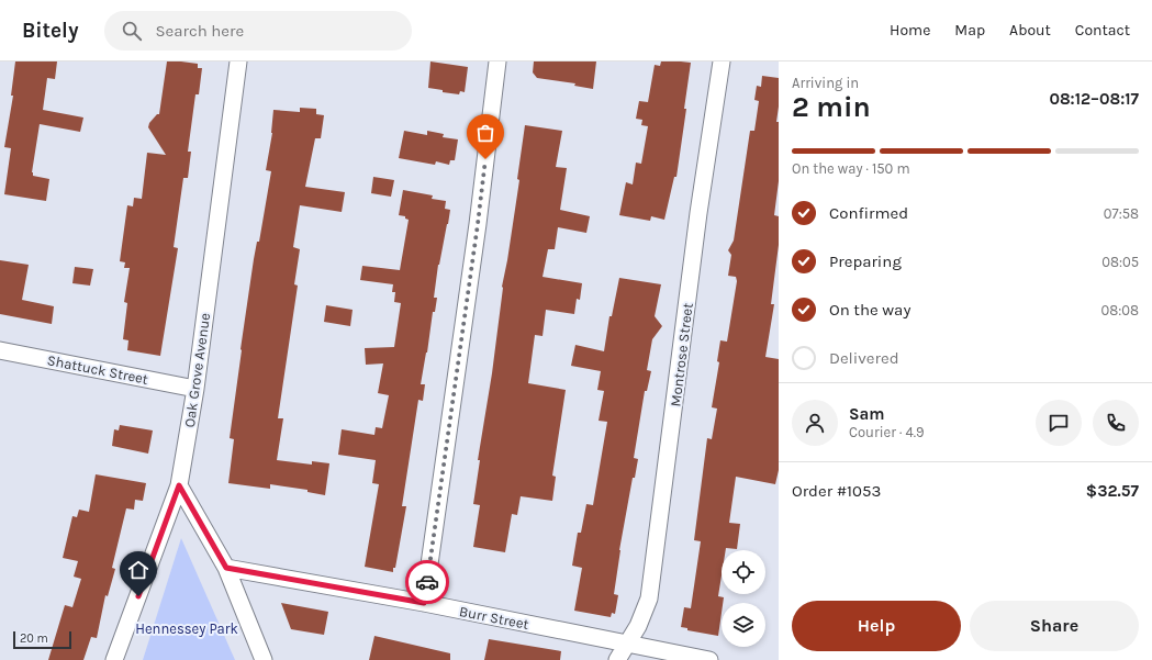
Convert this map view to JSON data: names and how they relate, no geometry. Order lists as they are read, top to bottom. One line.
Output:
{"streets":{"street":["Montrose Street","Shattuck Street","Oak Grove Avenue","Burr Street"]},"crossings":[["Montrose Street","Burr Street"],["Shattuck Street","Oak Grove Avenue"]],"parks":["Hennessey Park"],"scale_bar":"20 m","page":{"header":"Bitely","search":"Search here","nav":["Home","Map","About","Contact"],"heading":["2 min","Arriving in","08:12–08:17"],"panel":["Sam","Courier · 4.9","Order #1053","$32.57"],"bar":"On the way · 150 m","list":[["Confirmed","07:58"],["Preparing","08:05"],["On the way","08:08"],"Delivered"],"buttons":["Help","Share"],"scale":"20 m"}}
